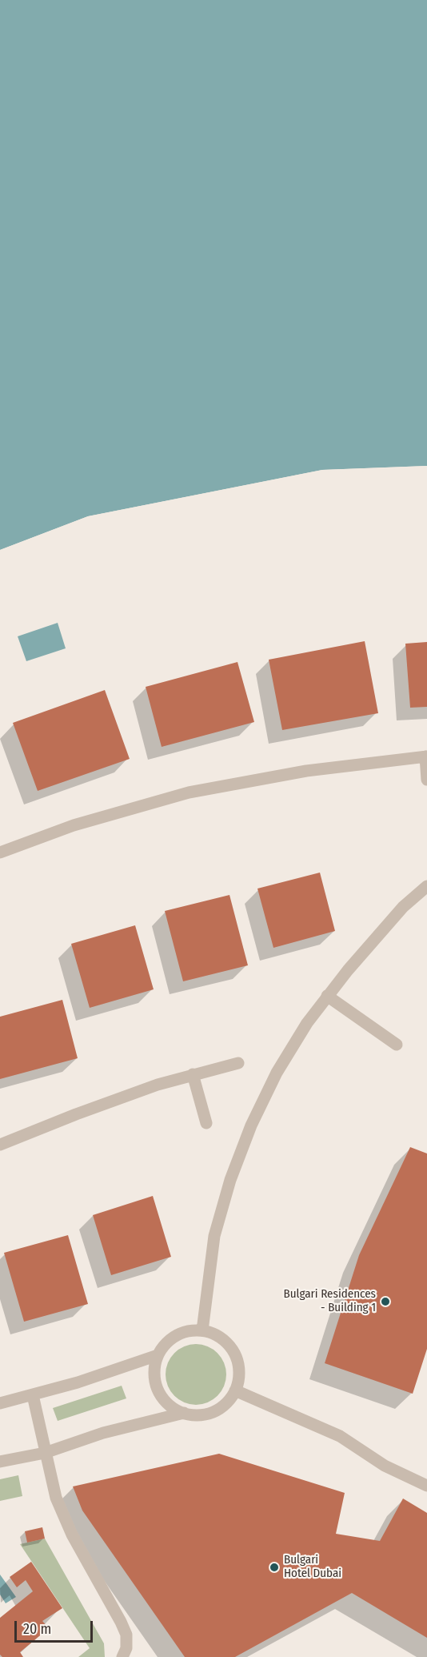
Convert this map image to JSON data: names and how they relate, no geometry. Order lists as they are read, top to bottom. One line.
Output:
{"places":["Bulgari Residences - Building 1","Bulgari Hotel Dubai"],"scale_bar":"20 m"}
